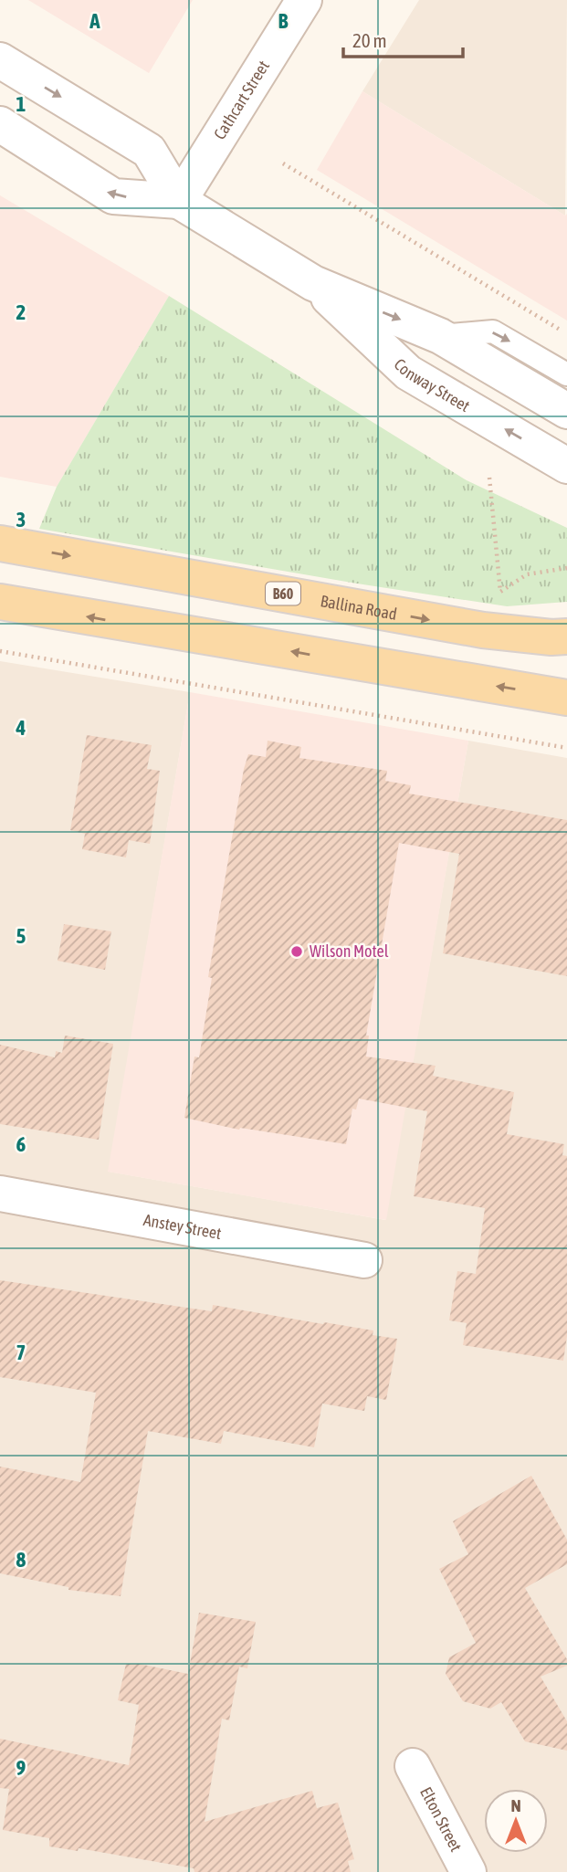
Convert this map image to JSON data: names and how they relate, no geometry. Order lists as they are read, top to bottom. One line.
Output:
{"streets":{"main road":["B60","Ballina Road"],"street":["Cathcart Street","Conway Street","Anstey Street","Elton Street"]},"crossings":[["Cathcart Street","Conway Street"]],"places":["Wilson Motel"],"scale_bar":"20 m","north":"top","grid":{"columns":["A","B"],"rows":["1","2","3","4","5","6","7","8","9"]}}
